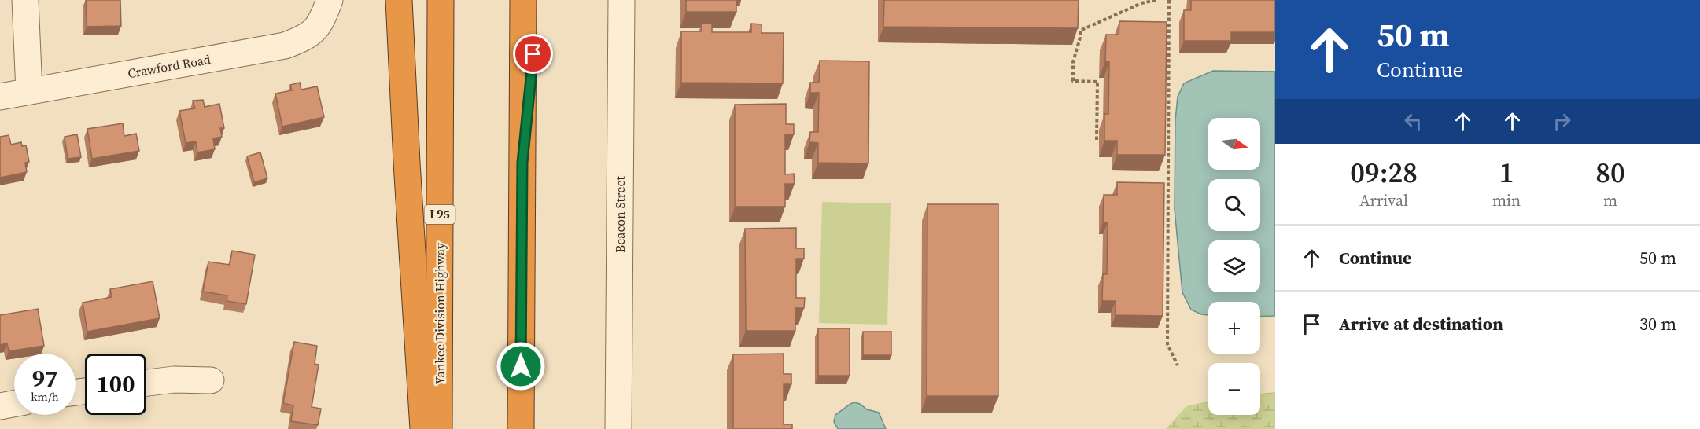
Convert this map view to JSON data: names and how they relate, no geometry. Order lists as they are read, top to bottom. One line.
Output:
{"streets":{"highway":["I 95","Yankee Division Highway"],"street":["Crawford Road","Beacon Street"]},"north":"right","page":{"turn":["50 m","Continue"],"map_buttons":["+","−"],"eta":["09:28","Arrival","1","min","80","m"],"list":[{"name":"Continue","value":"50 m"},{"name":"Arrive at destination","value":"30 m"}],"speed":"97 km/h","limit":"100"}}
